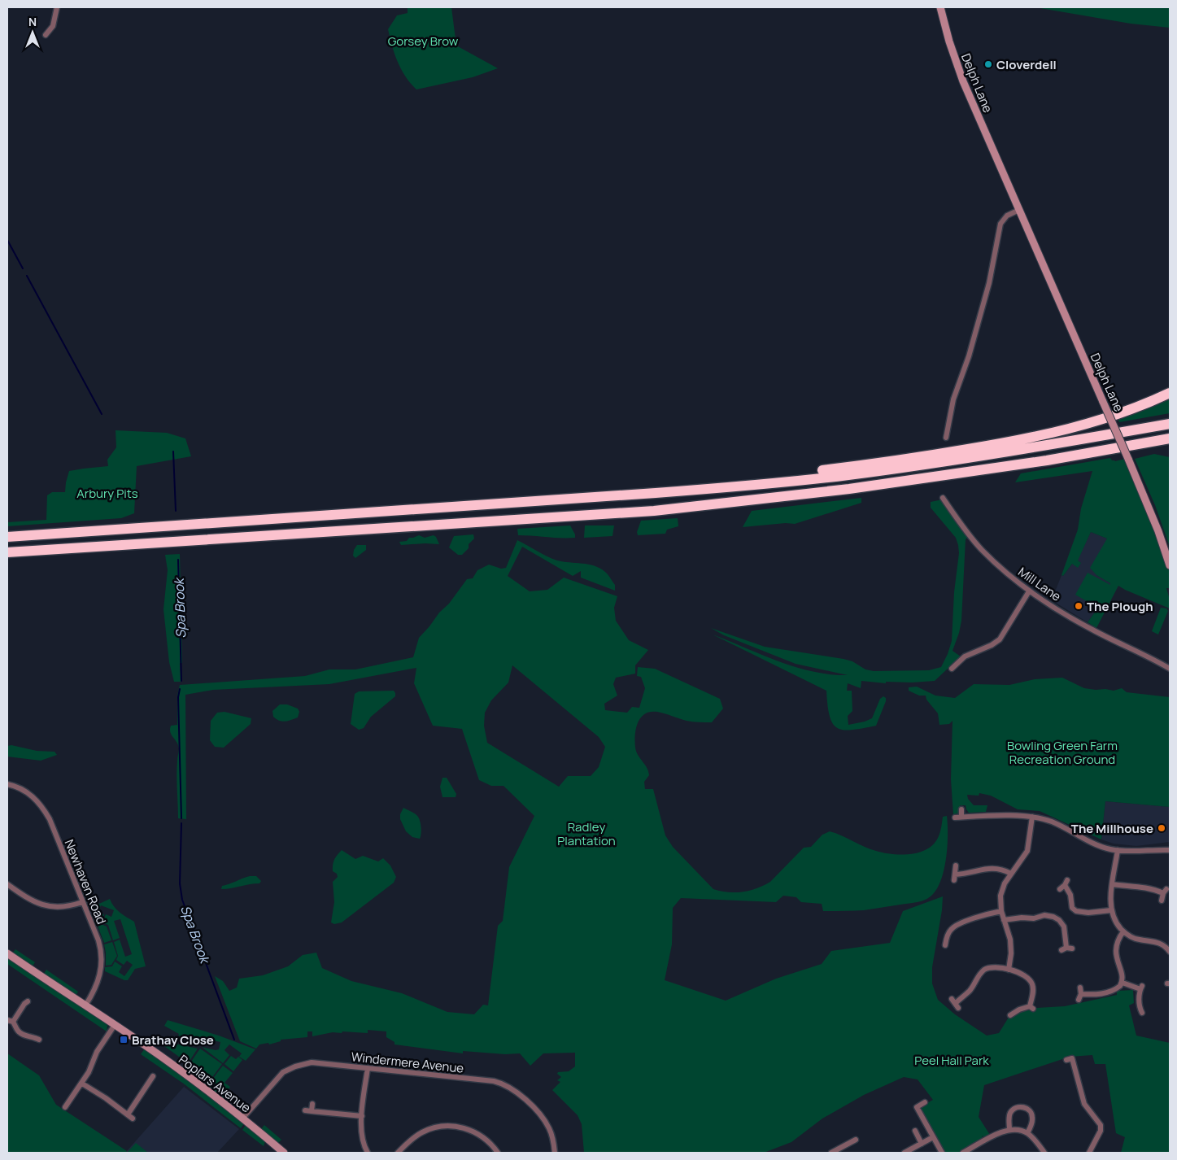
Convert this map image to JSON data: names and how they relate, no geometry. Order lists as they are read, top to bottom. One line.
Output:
{"streets":{"street":["Delph Lane","Mill Lane","Newhaven Road","Windermere Avenue","Poplars Avenue"]},"crossings":[["Newhaven Road","Poplars Avenue"],["Windermere Avenue","Poplars Avenue"]],"water":["Spa Brook"],"parks":["Gorsey Brow","Arbury Pits","Bowling Green Farm Recreation Ground","Radley Plantation","Peel Hall Park"],"places":{"other":["Cloverdell","The Plough","The Millhouse"],"transit":["Brathay Close"]},"north":"top"}
